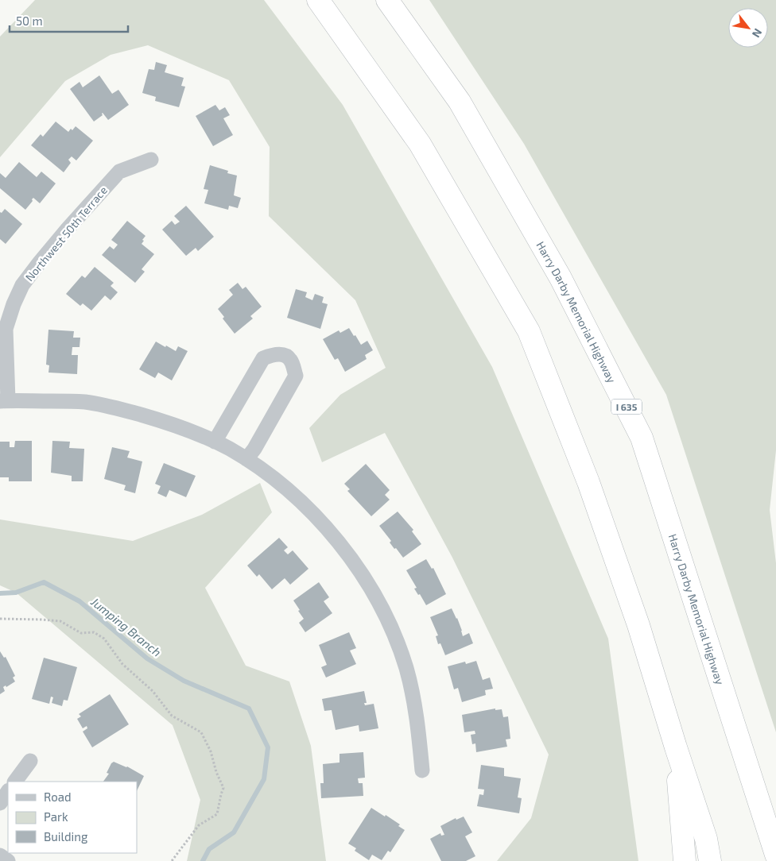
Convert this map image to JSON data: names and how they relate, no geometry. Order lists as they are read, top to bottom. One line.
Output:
{"streets":{"highway":["Harry Darby Memorial Highway","I 635"],"street":["Northwest 50th Terrace"]},"water":["Jumping Branch"],"legend":["Road","Park","Building"],"scale_bar":"50 m","north":"bottom right"}
